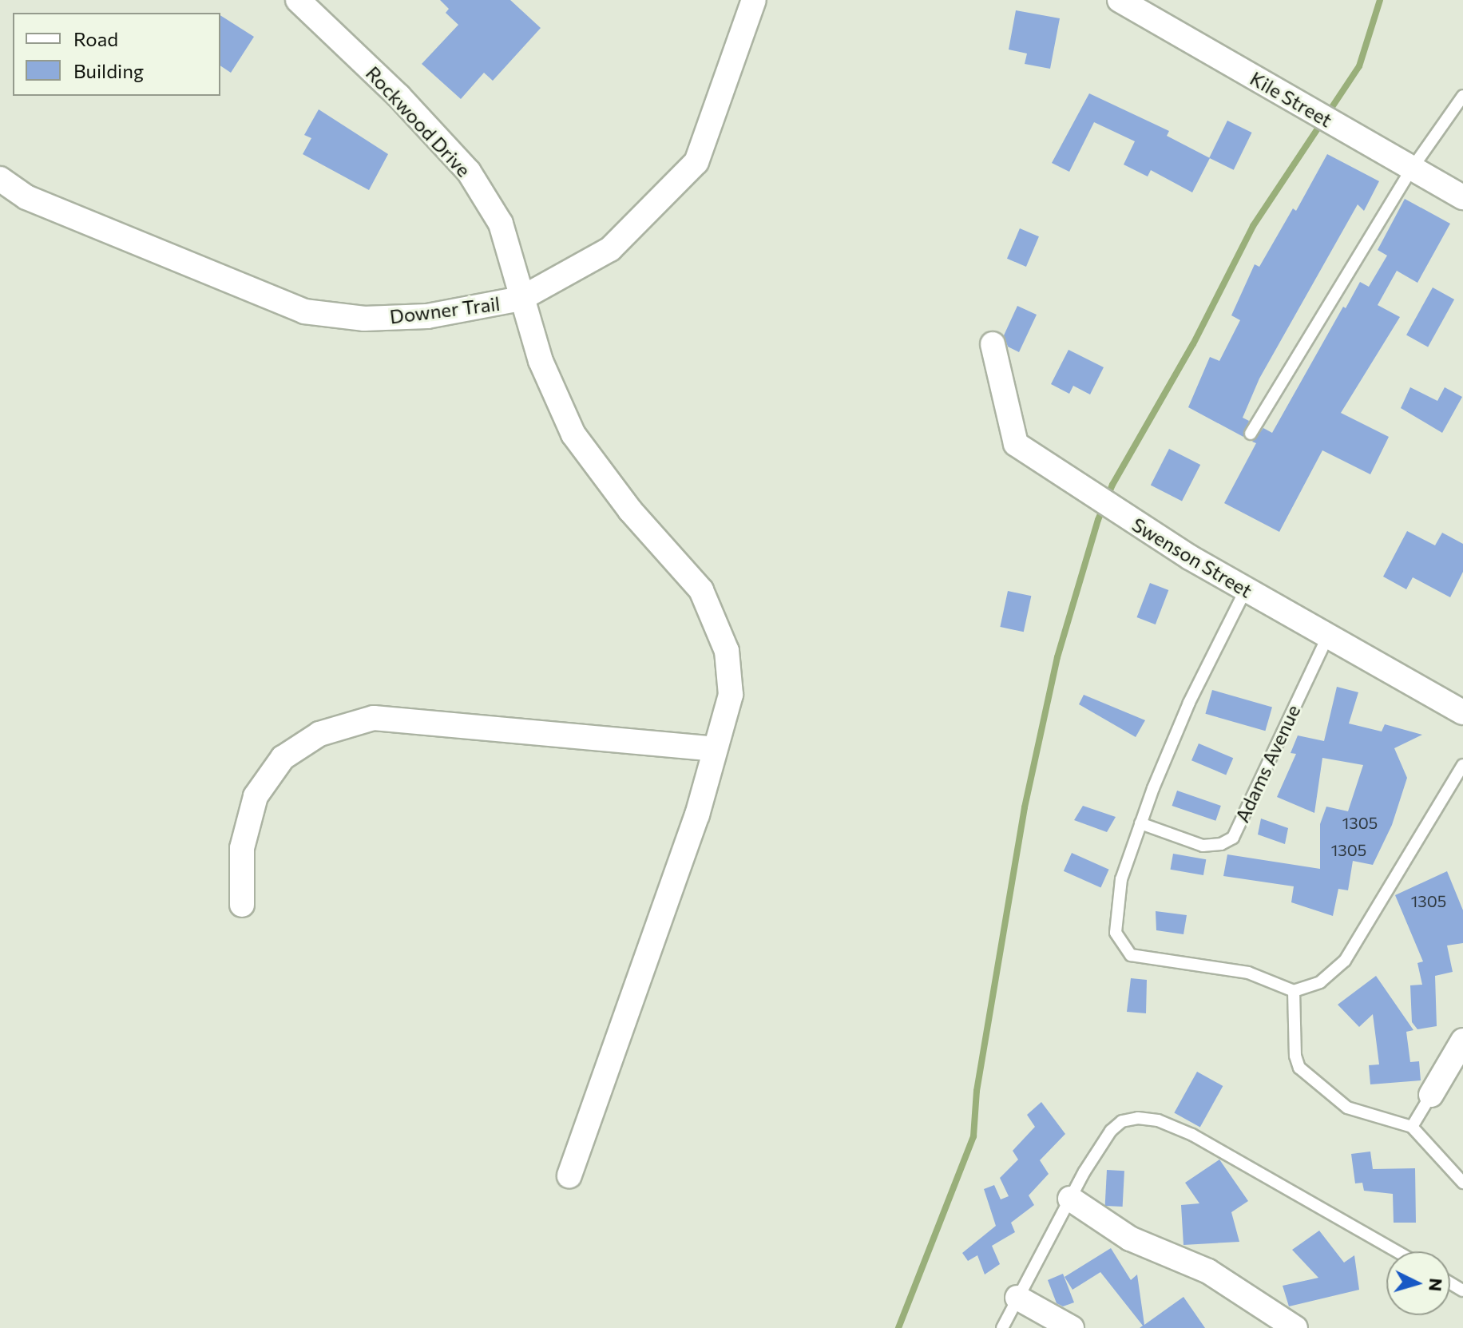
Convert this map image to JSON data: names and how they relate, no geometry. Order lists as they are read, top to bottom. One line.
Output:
{"streets":{"street":["Kile Street","Rockwood Drive","Downer Trail","Swenson Street"],"lane":["Adams Avenue"]},"crossings":[["Rockwood Drive","Downer Trail"],["Swenson Street","Adams Avenue"]],"house_numbers":["1305","1305","1305"],"legend":["Road","Building"],"north":"right"}
